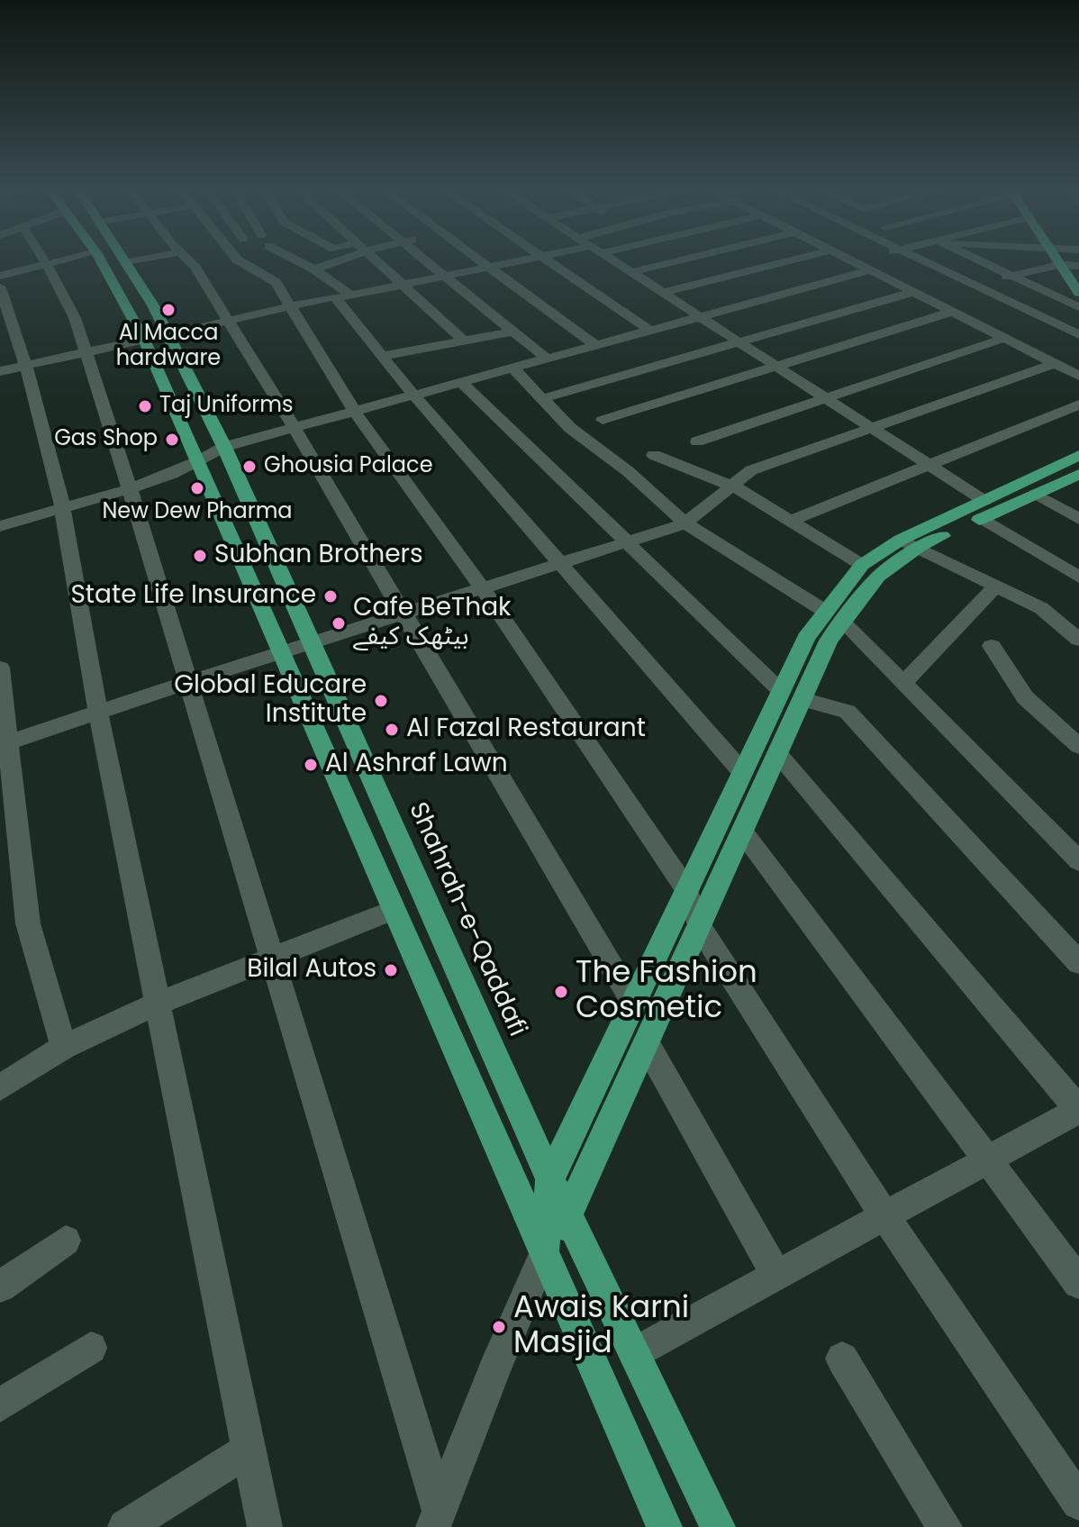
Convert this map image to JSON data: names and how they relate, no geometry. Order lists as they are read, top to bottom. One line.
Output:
{"streets":{"main road":["Shahrah-e-Qaddafi"]},"places":["Al Macca hardware","Taj Uniforms","Gas Shop","Ghousia Palace","New Dew Pharma","Subhan Brothers","State Life Insurance","Cafe BeThak بیٹھک کیفے","Global Educare Institute","Al Fazal Restaurant","Al Ashraf Lawn","Bilal Autos","The Fashion Cosmetic","Awais Karni Masjid"]}
